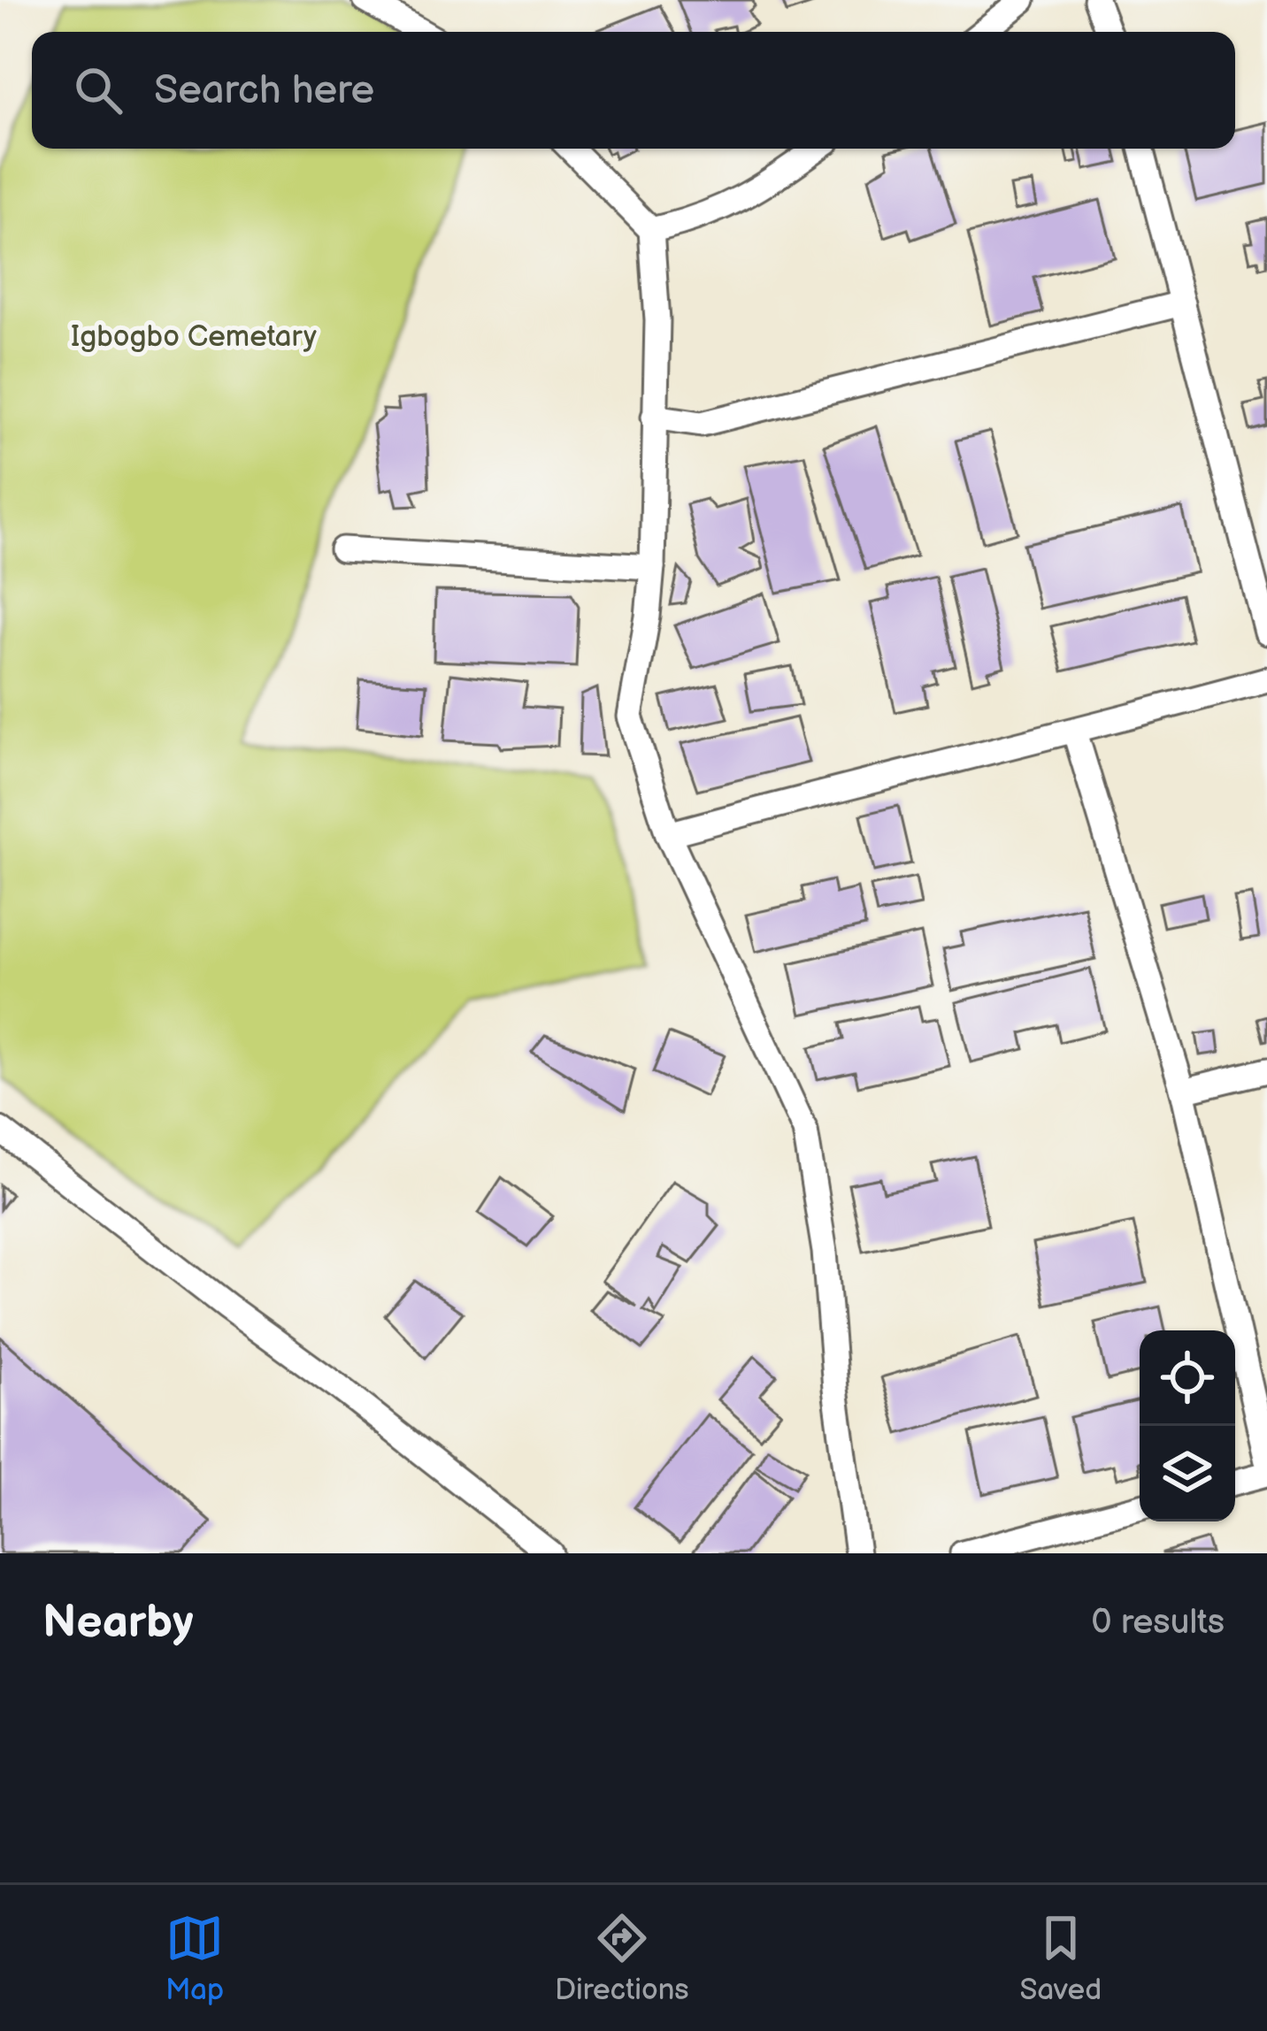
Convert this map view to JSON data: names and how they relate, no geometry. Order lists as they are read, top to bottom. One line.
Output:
{"parks":["Igbogbo Cemetary"],"page":{"search":"Search here","heading":["Nearby","0 results"],"nav":["Map","Directions","Saved"]}}
